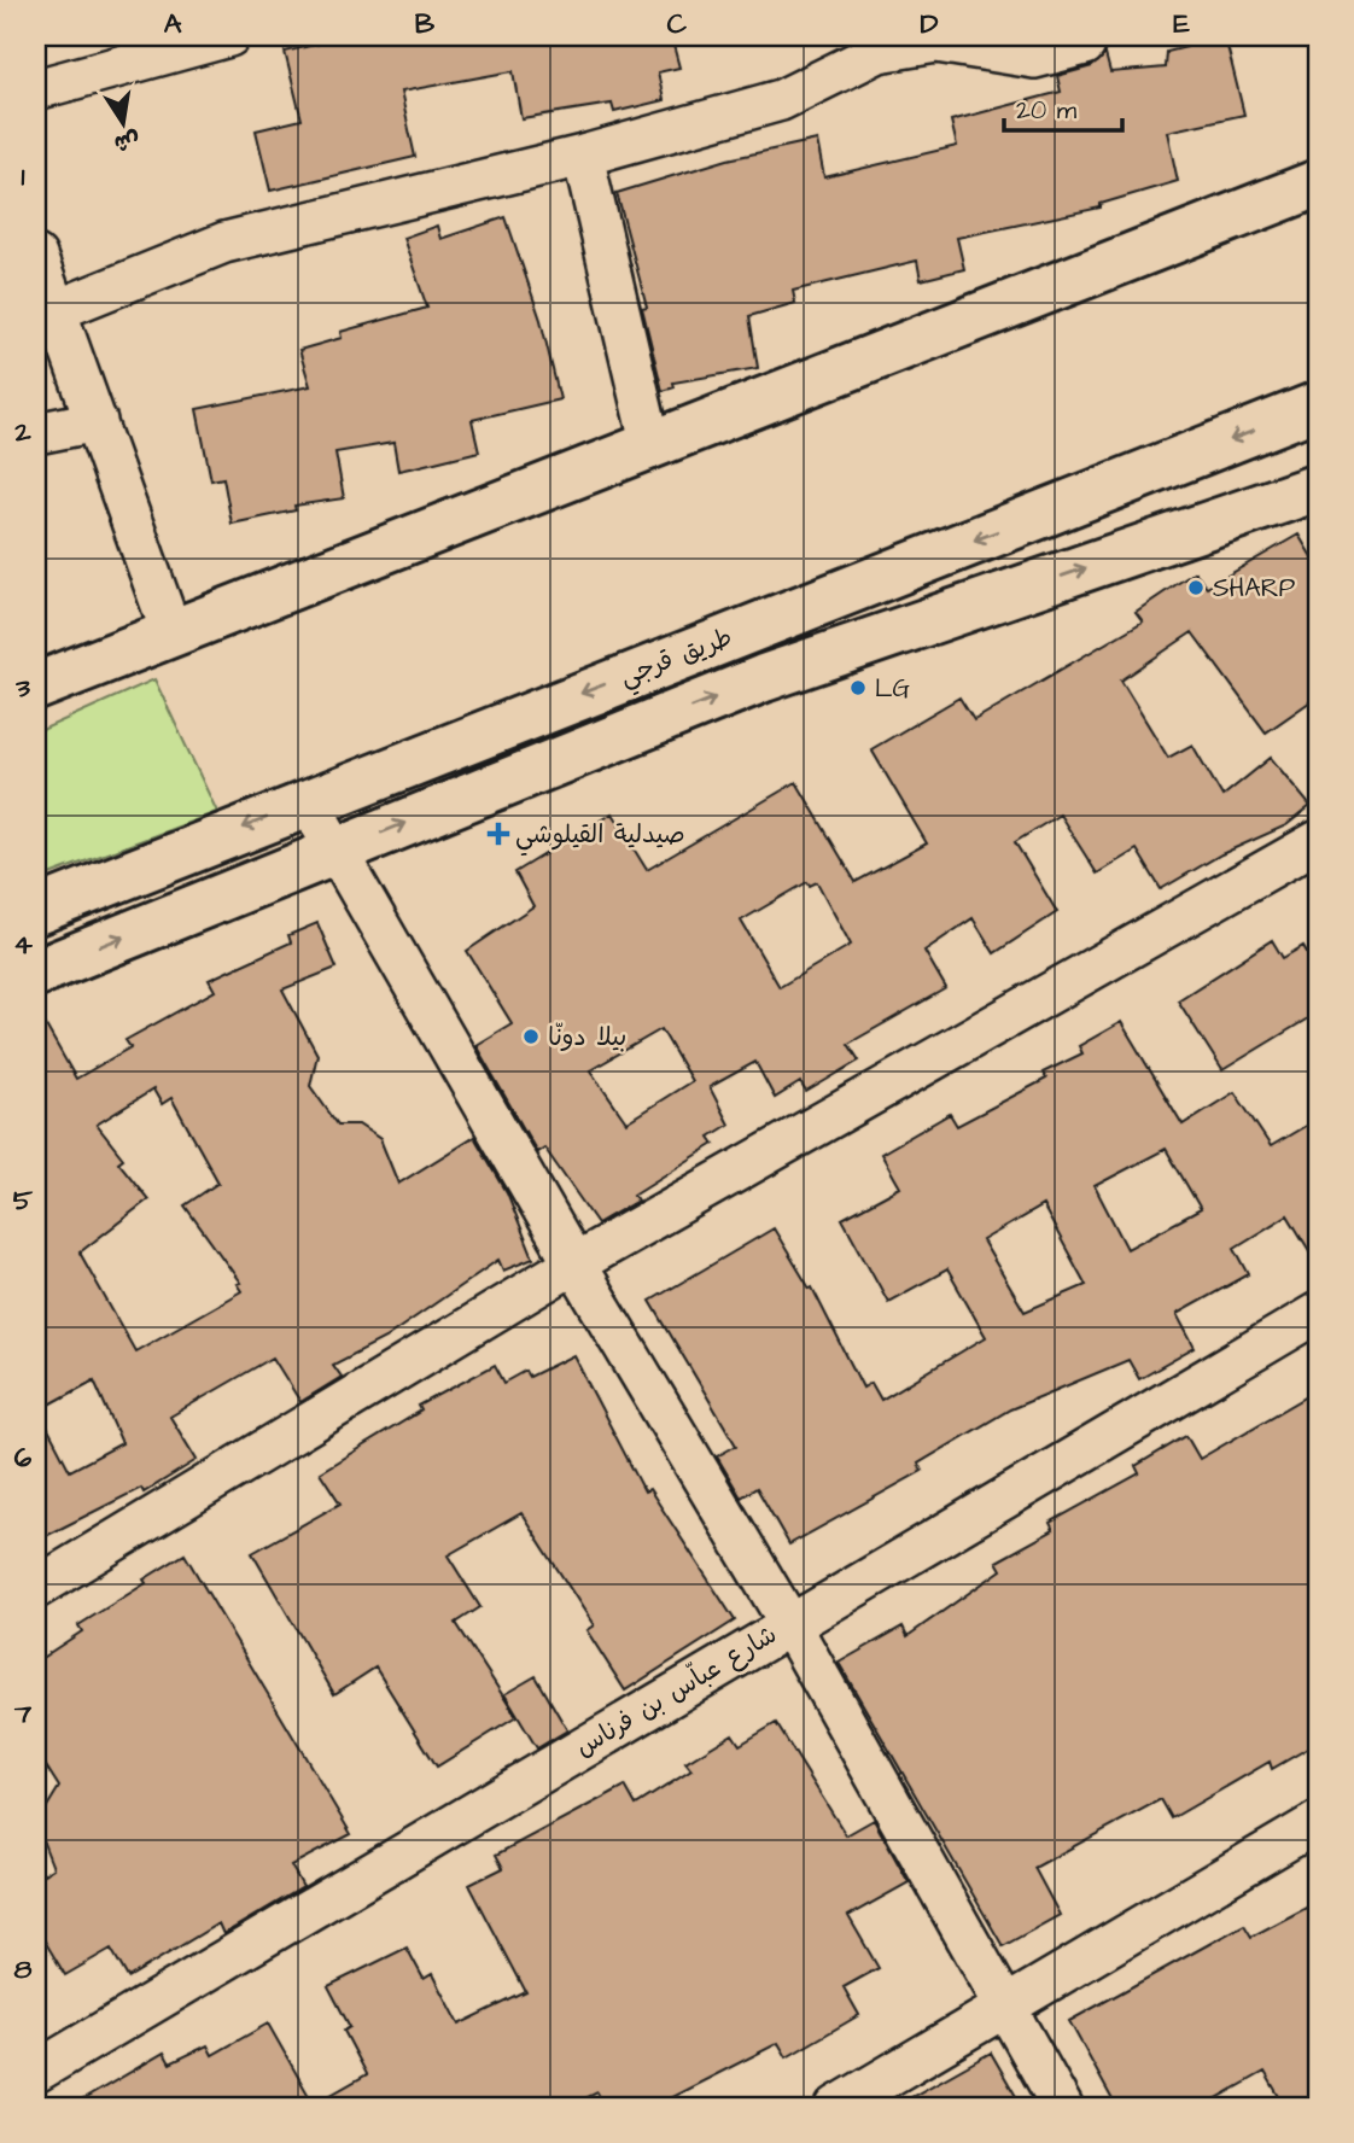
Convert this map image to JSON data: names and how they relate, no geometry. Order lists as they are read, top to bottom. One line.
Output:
{"streets":{"main road":["طريق قرجي"],"street":["شارع عباّس بن فرناس"]},"places":{"other":["SHARP","LG","بيلا دونّا"],"health":["صيدلية القيلوشي"]},"scale_bar":"20 m","north":"bottom","grid":{"columns":["A","B","C","D","E"],"rows":["1","2","3","4","5","6","7","8"]}}
